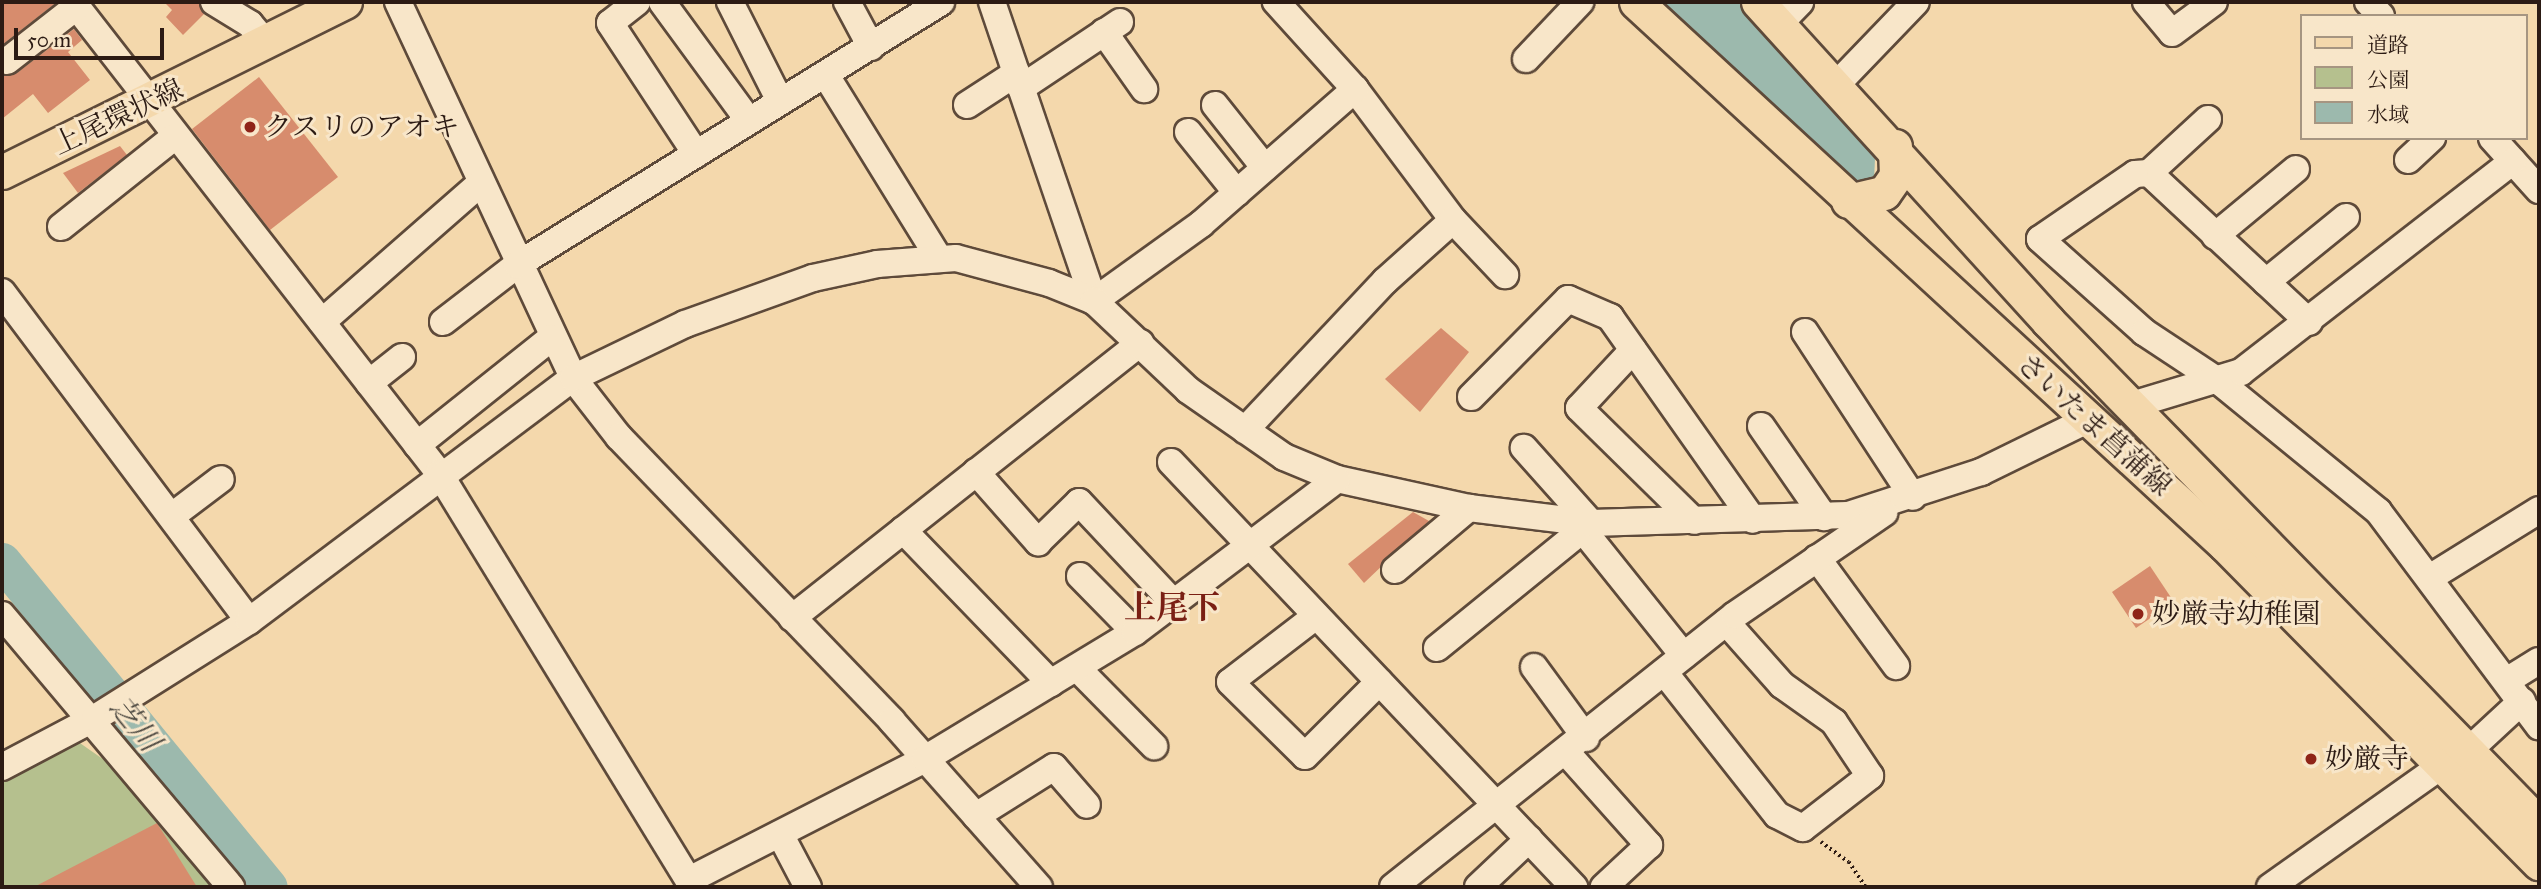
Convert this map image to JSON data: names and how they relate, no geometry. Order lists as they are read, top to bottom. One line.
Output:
{"streets":{"main road":["上尾環状線","さいたま菖蒲線"]},"districts":["上尾下"],"water":["芝川"],"places":["クスリのアオキ","妙厳寺幼稚園","妙厳寺"],"legend":["道路","公園","水域"],"scale_bar":"50 m"}
